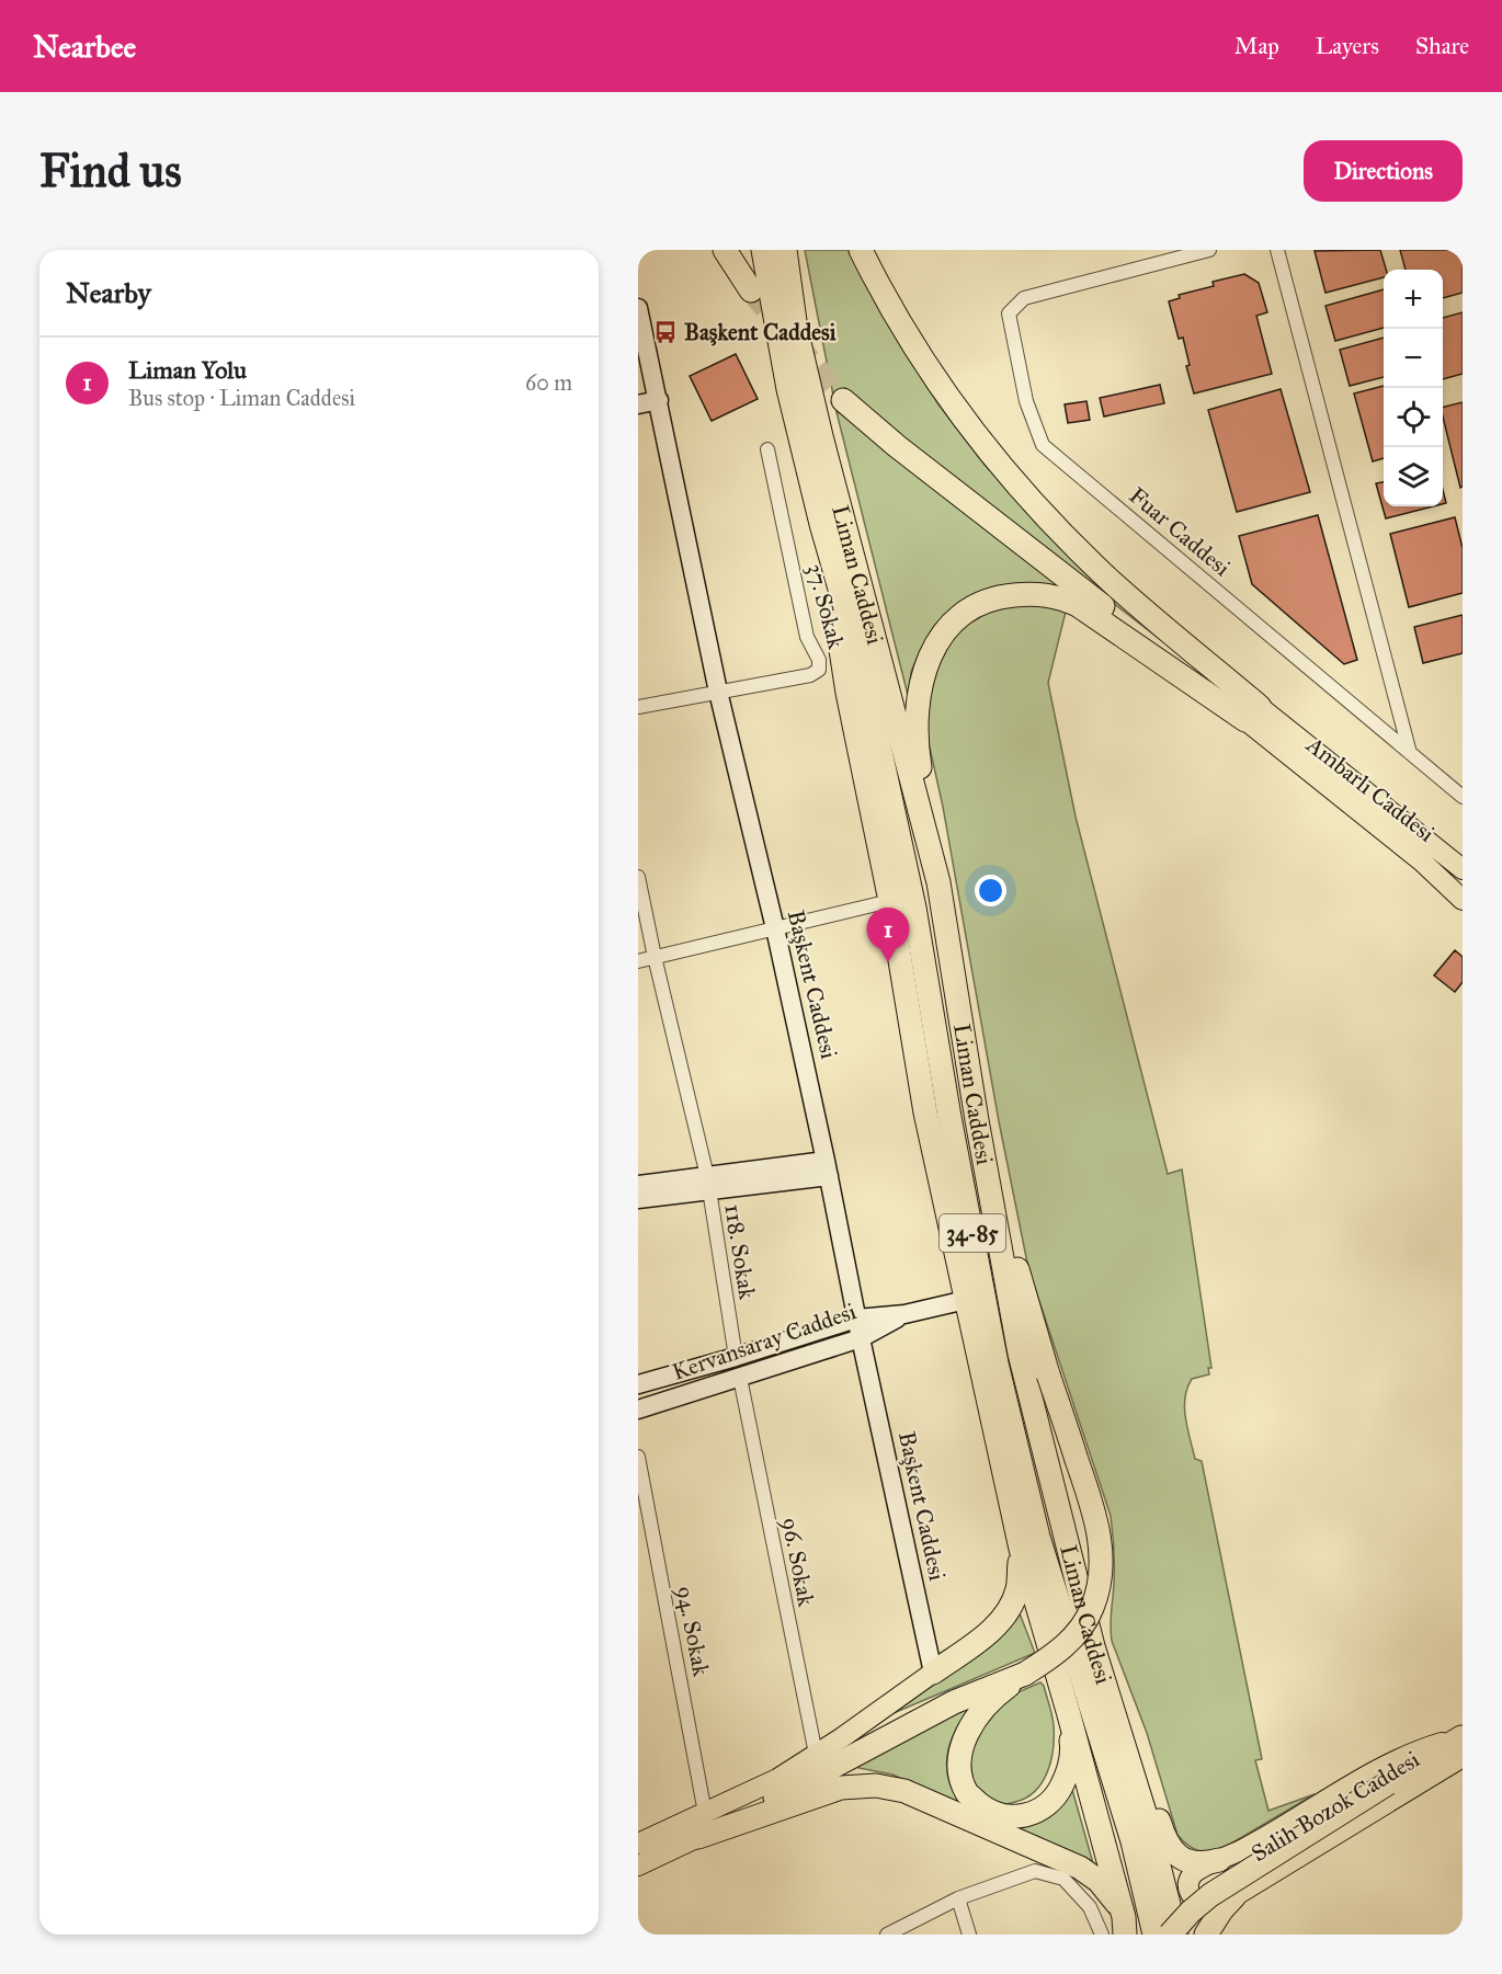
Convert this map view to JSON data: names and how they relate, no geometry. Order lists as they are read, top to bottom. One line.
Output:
{"streets":{"highway":["Liman Caddesi","34-85"],"main road":["Ambarlı Caddesi","Salih Bozok Caddesi"],"street":["Fuar Caddesi","37. Sokak","Başkent Caddesi","118. Sokak","Kervansaray Caddesi","96. Sokak","94. Sokak"]},"crossings":[["37. Sokak","Başkent Caddesi"],["Başkent Caddesi","Kervansaray Caddesi"],["118. Sokak","Kervansaray Caddesi"],["Kervansaray Caddesi","96. Sokak"]],"places":{"bus stop":["Başkent Caddesi"]},"page":{"header":"Nearbee","nav":["Map","Layers","Share"],"buttons":"Directions","title":"Find us","heading":"Nearby","map_buttons":["+","−"],"list":[{"mark":"1","name":"Liman Yolu","note":"Bus stop · Liman Caddesi","value":"60 m"}],"pins":"1"}}
